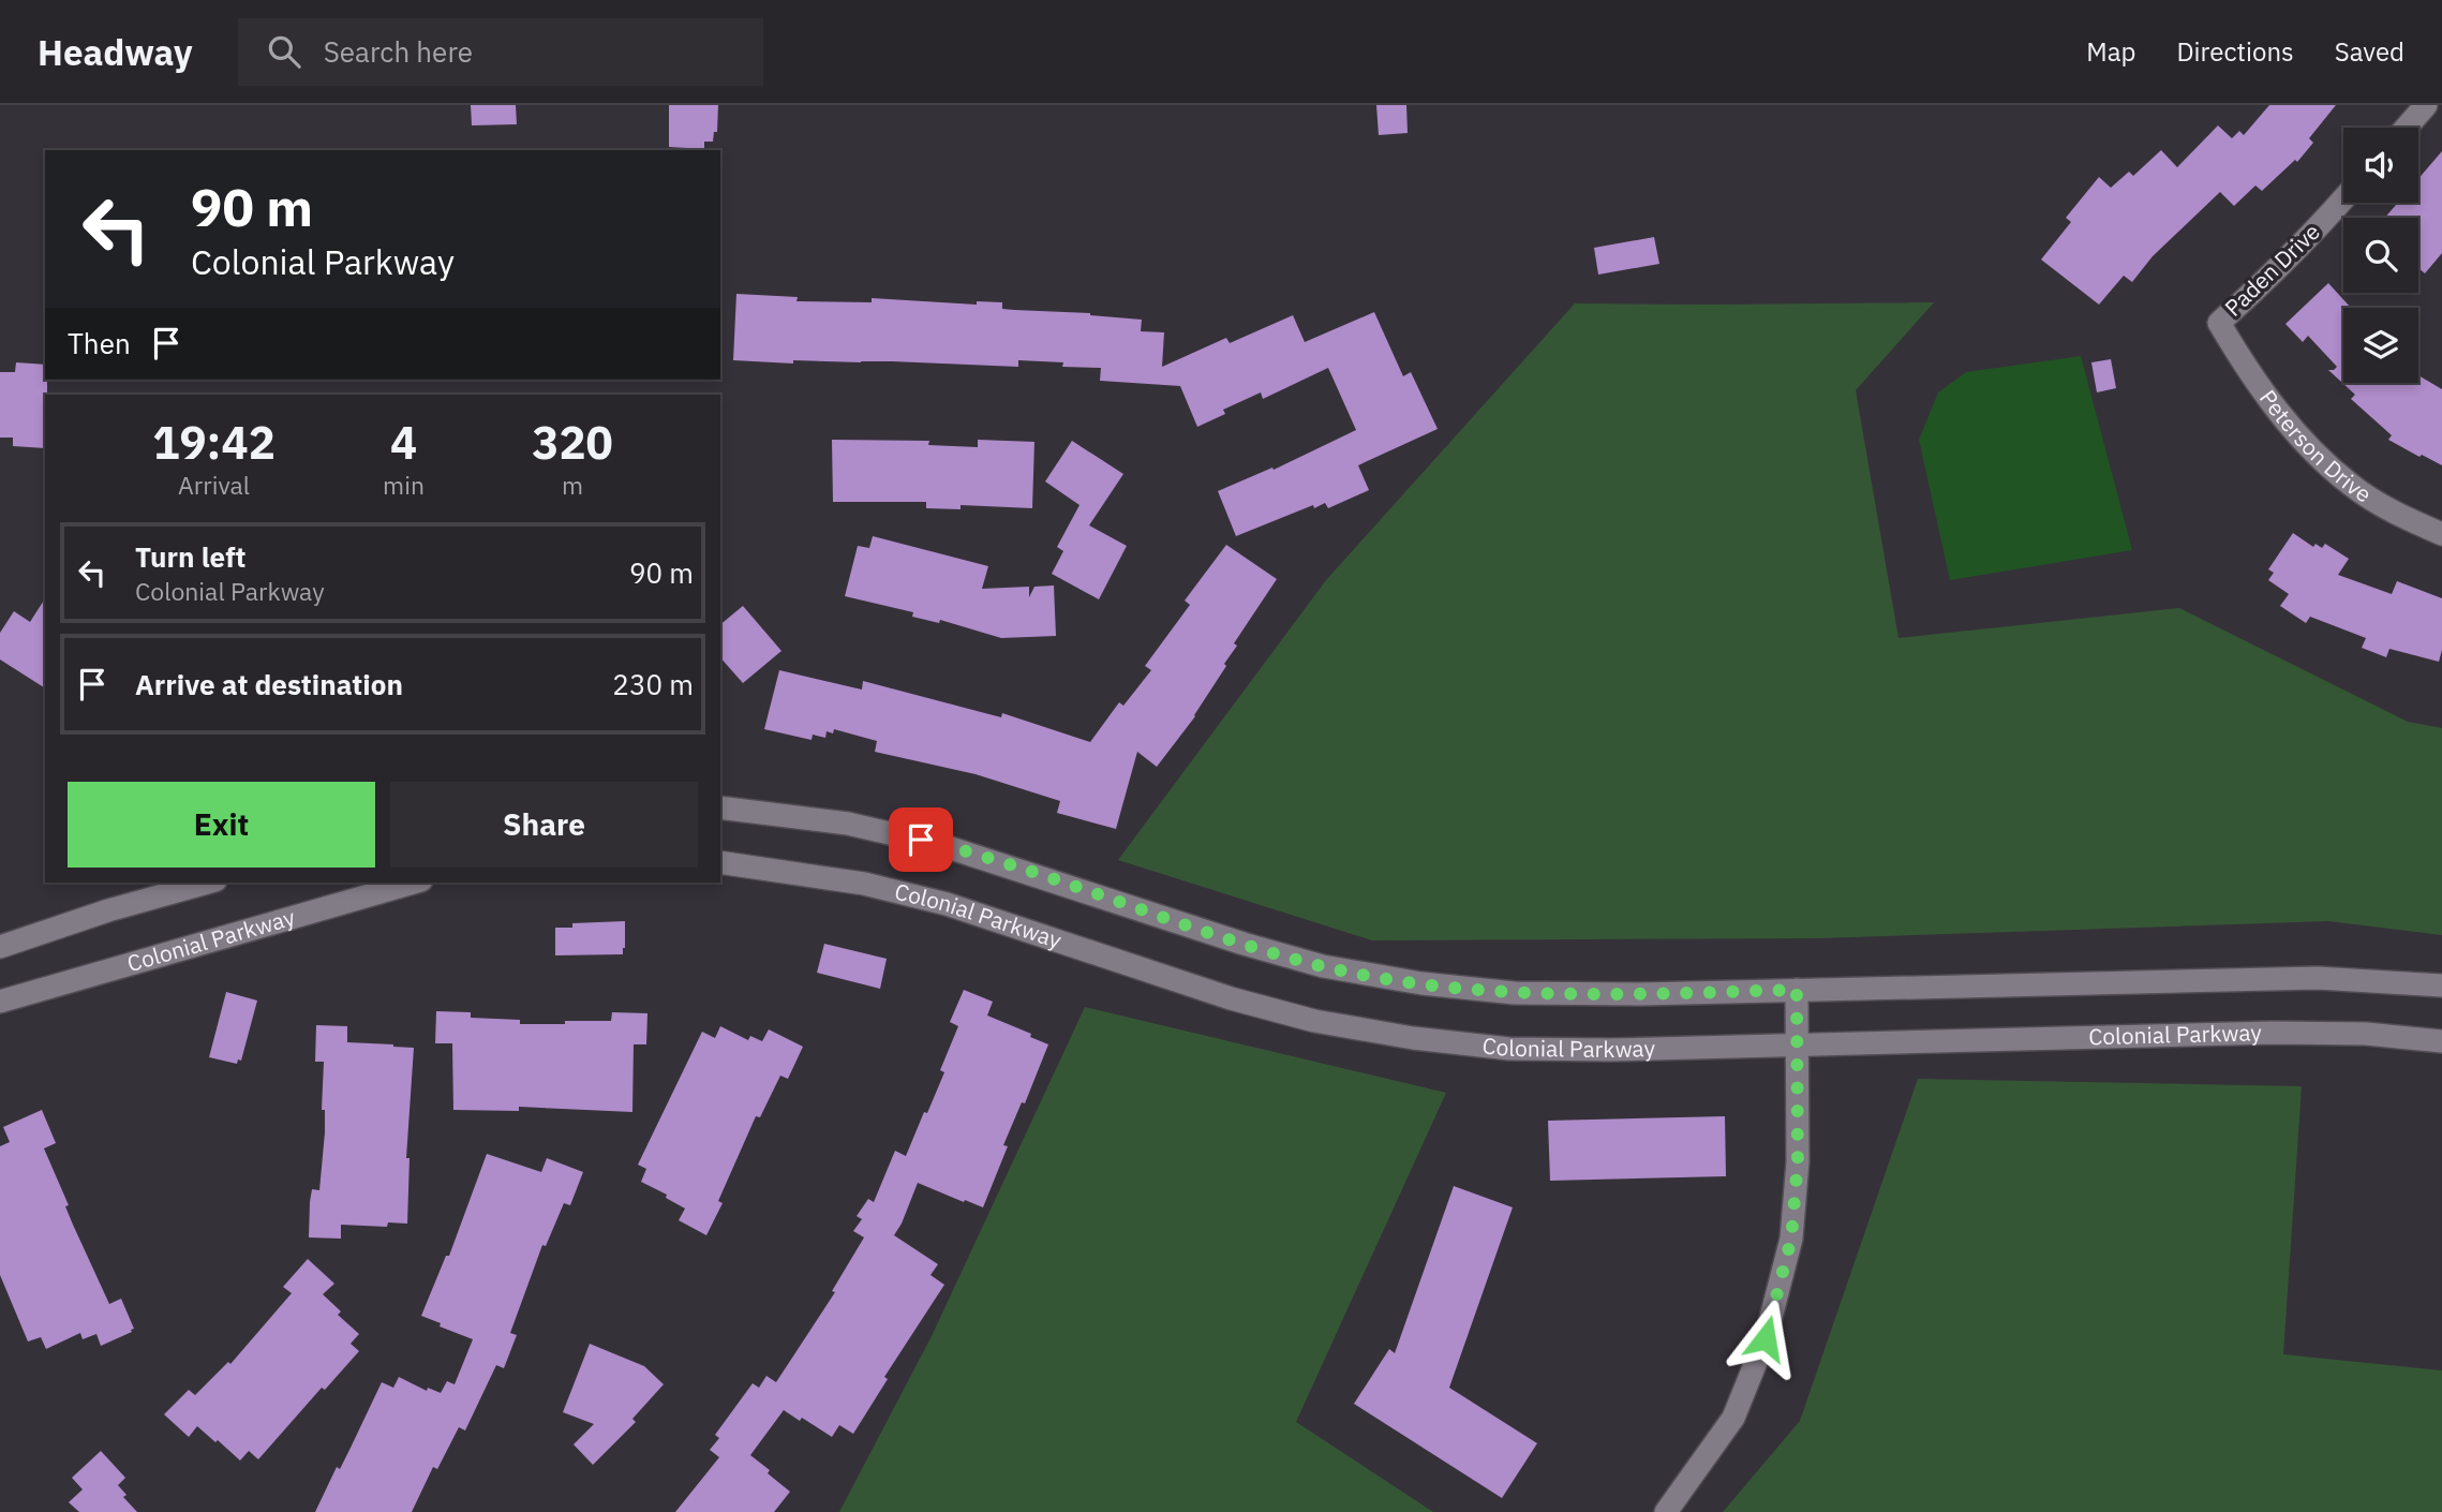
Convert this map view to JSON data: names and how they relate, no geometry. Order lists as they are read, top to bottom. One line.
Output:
{"streets":{"street":["Paden Drive","Peterson Drive","Colonial Parkway"]},"crossings":[["Paden Drive","Peterson Drive"]],"page":{"header":"Headway","search":"Search here","nav":["Map","Directions","Saved"],"turn":["90 m","Colonial Parkway"],"then":"Then","eta":["19:42","Arrival","4","min","320","m"],"list":[{"name":"Turn left","note":"Colonial Parkway","value":"90 m"},{"name":"Arrive at destination","value":"230 m"}],"buttons":["Exit","Share"]}}
